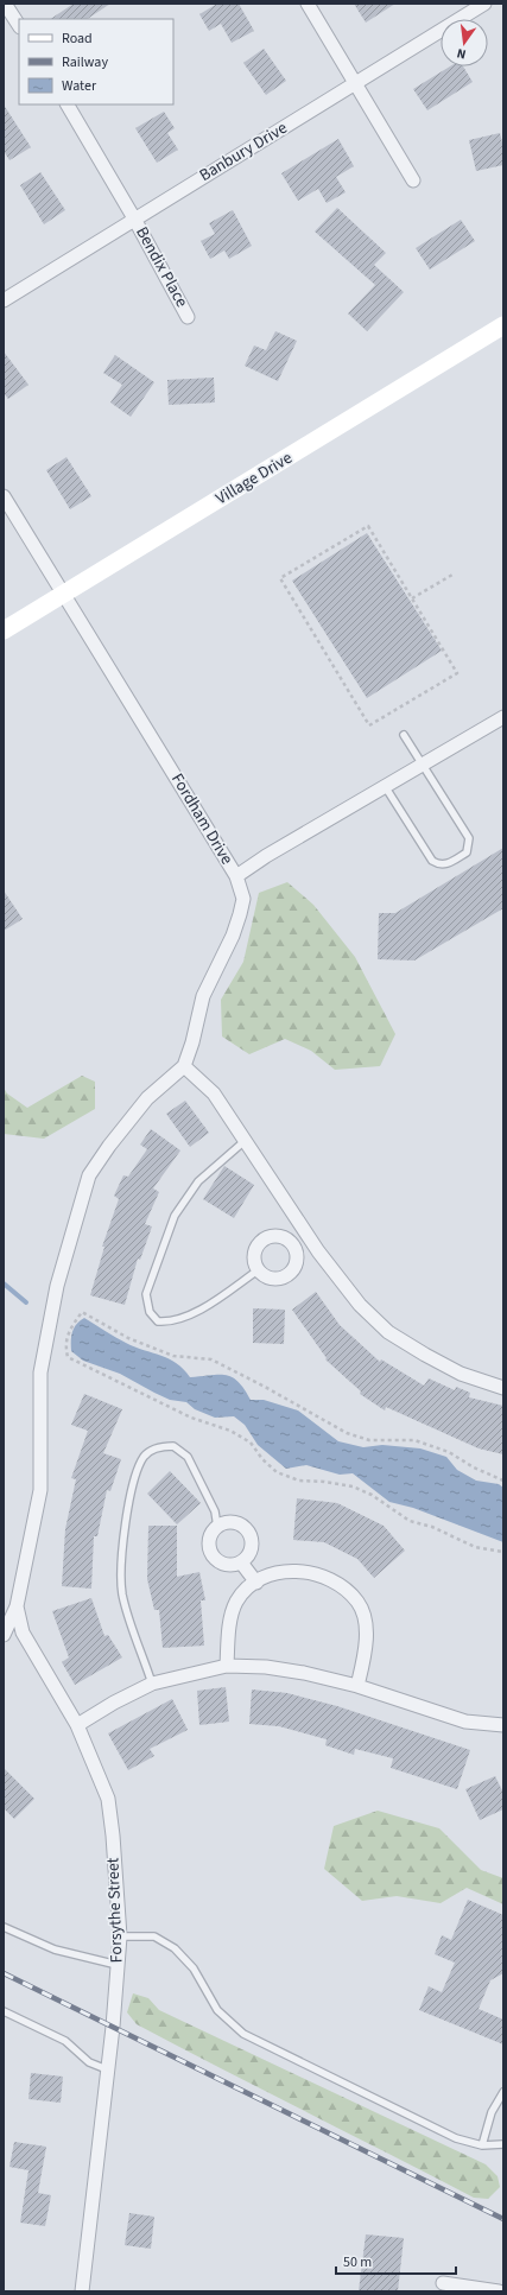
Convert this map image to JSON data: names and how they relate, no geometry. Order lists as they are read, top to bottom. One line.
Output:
{"streets":{"main road":["Village Drive"],"street":["Banbury Drive","Bendix Place","Fordham Drive","Forsythe Street"]},"crossings":[["Banbury Drive","Bendix Place"],["Village Drive","Fordham Drive"]],"legend":["Road","Railway","Water"],"scale_bar":"50 m","north":"bottom"}
